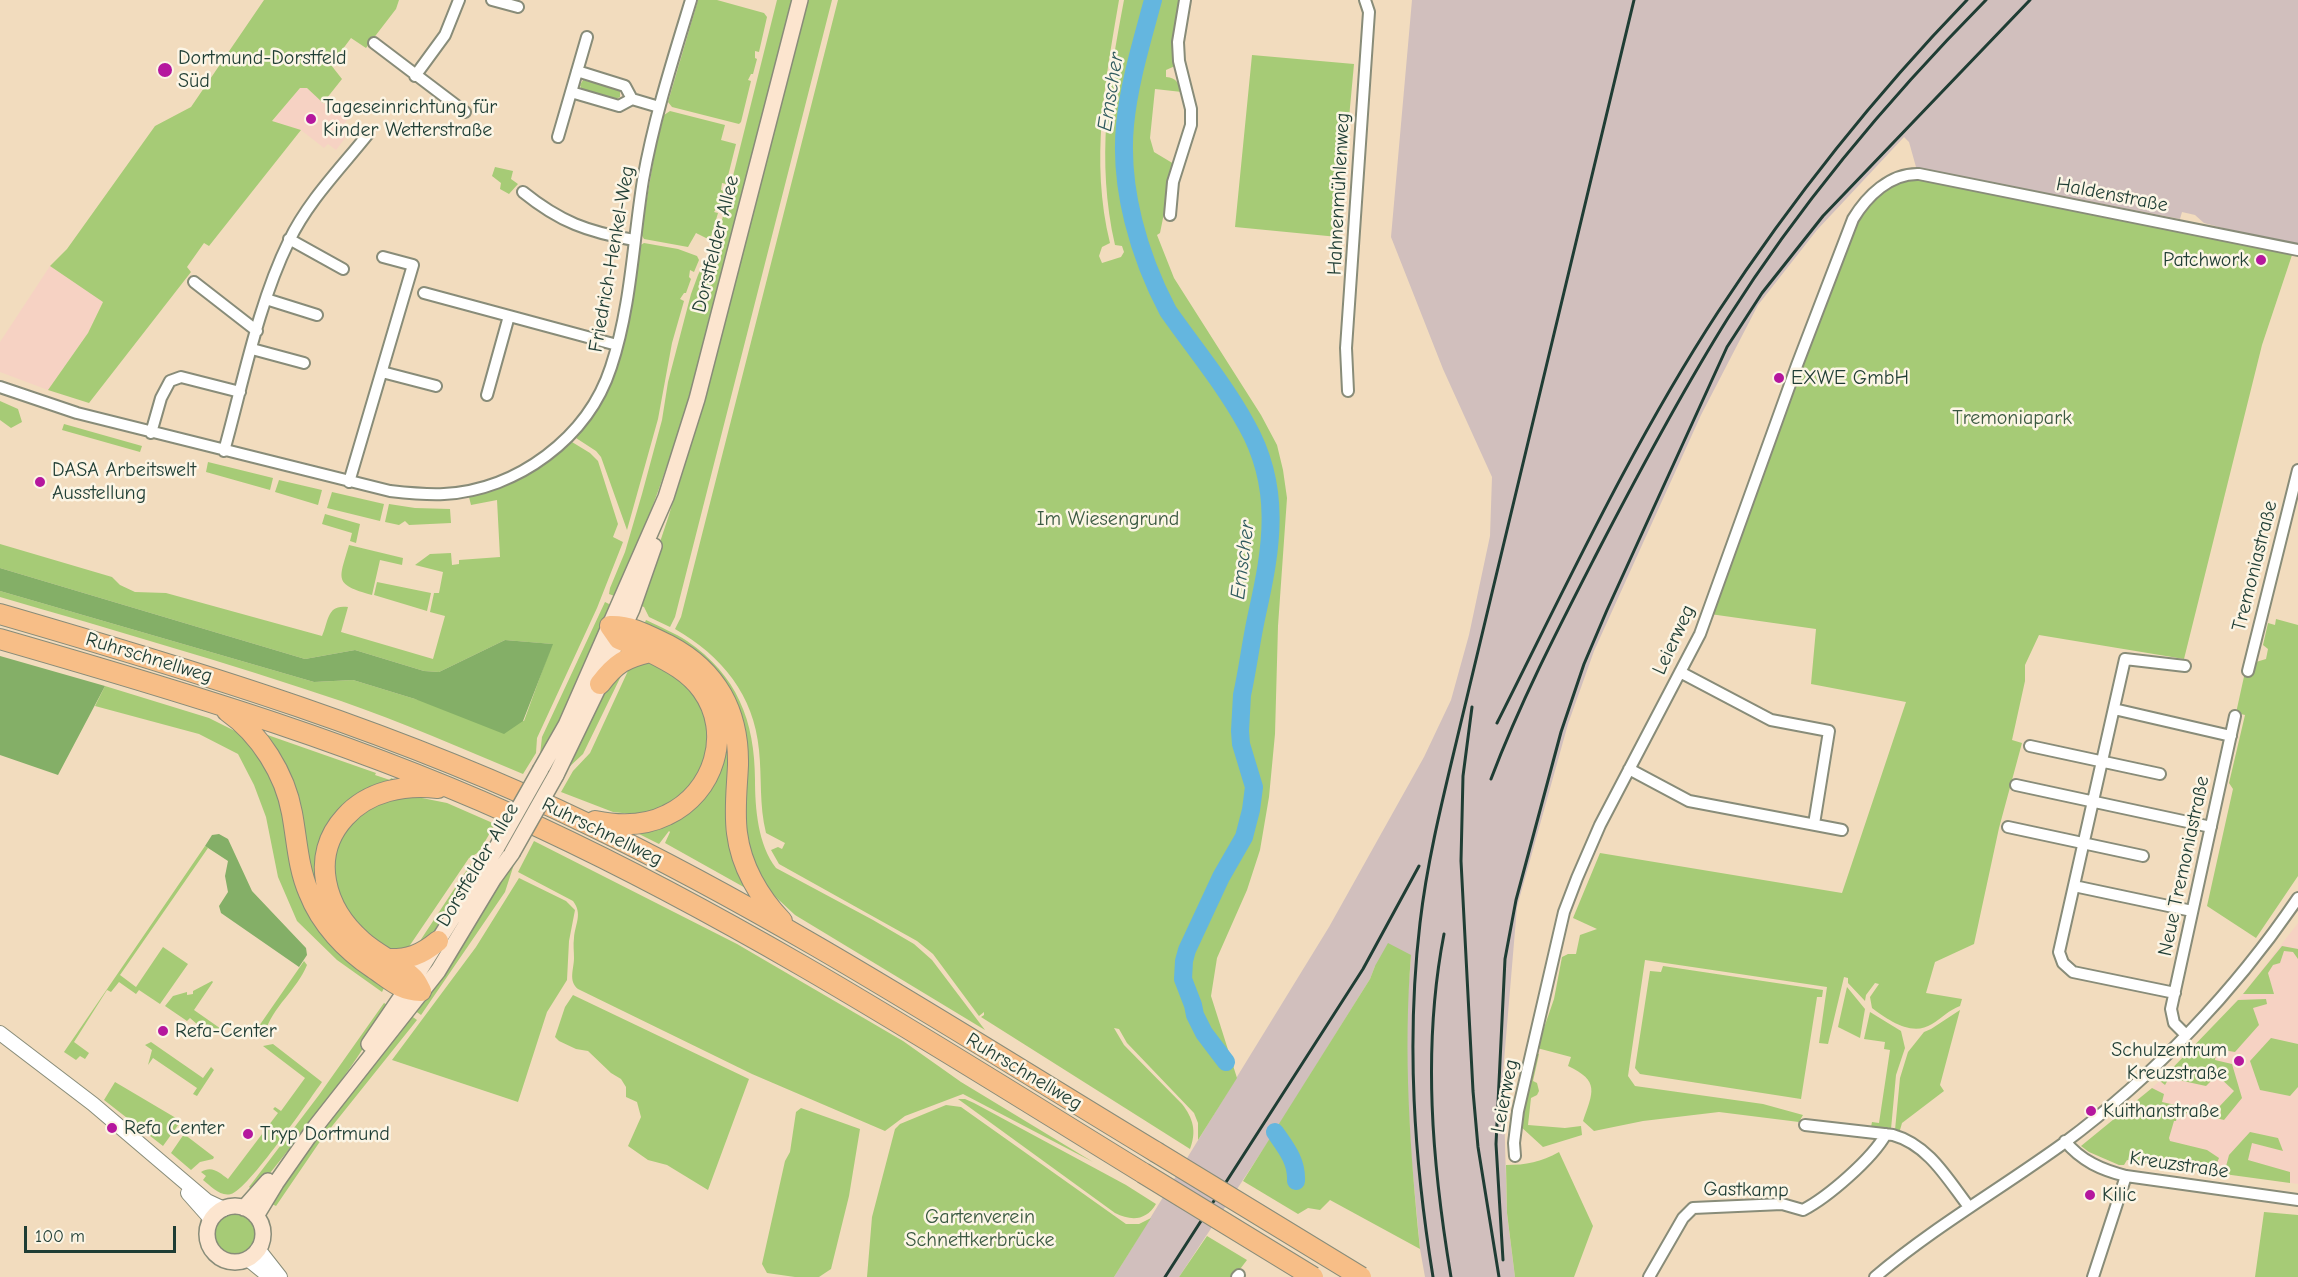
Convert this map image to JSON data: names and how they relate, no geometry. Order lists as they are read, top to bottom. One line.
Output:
{"streets":{"highway":["Ruhrschnellweg"],"main road":["Dorstfelder Allee"],"street":["Hahnenmühlenweg","Haldenstraße","Friedrich-Henkel-Weg","Tremoniastraße","Leierweg","Neue Tremoniastraße","Kreuzstraße","Gastkamp"]},"crossings":[["Haldenstraße","Leierweg"]],"water":["Emscher"],"parks":["Tremoniapark","Im Wiesengrund","Gartenverein Schnettkerbrücke"],"places":["Dortmund-Dorstfeld Süd","Tageseinrichtung für Kinder Wetterstraße","Patchwork","EXWE GmbH","DASA Arbeitswelt Ausstellung","Refa-Center","Schulzentrum Kreuzstraße","Kuithanstraße","Refa Center","Tryp Dortmund","Kilic"],"scale_bar":"100 m"}
